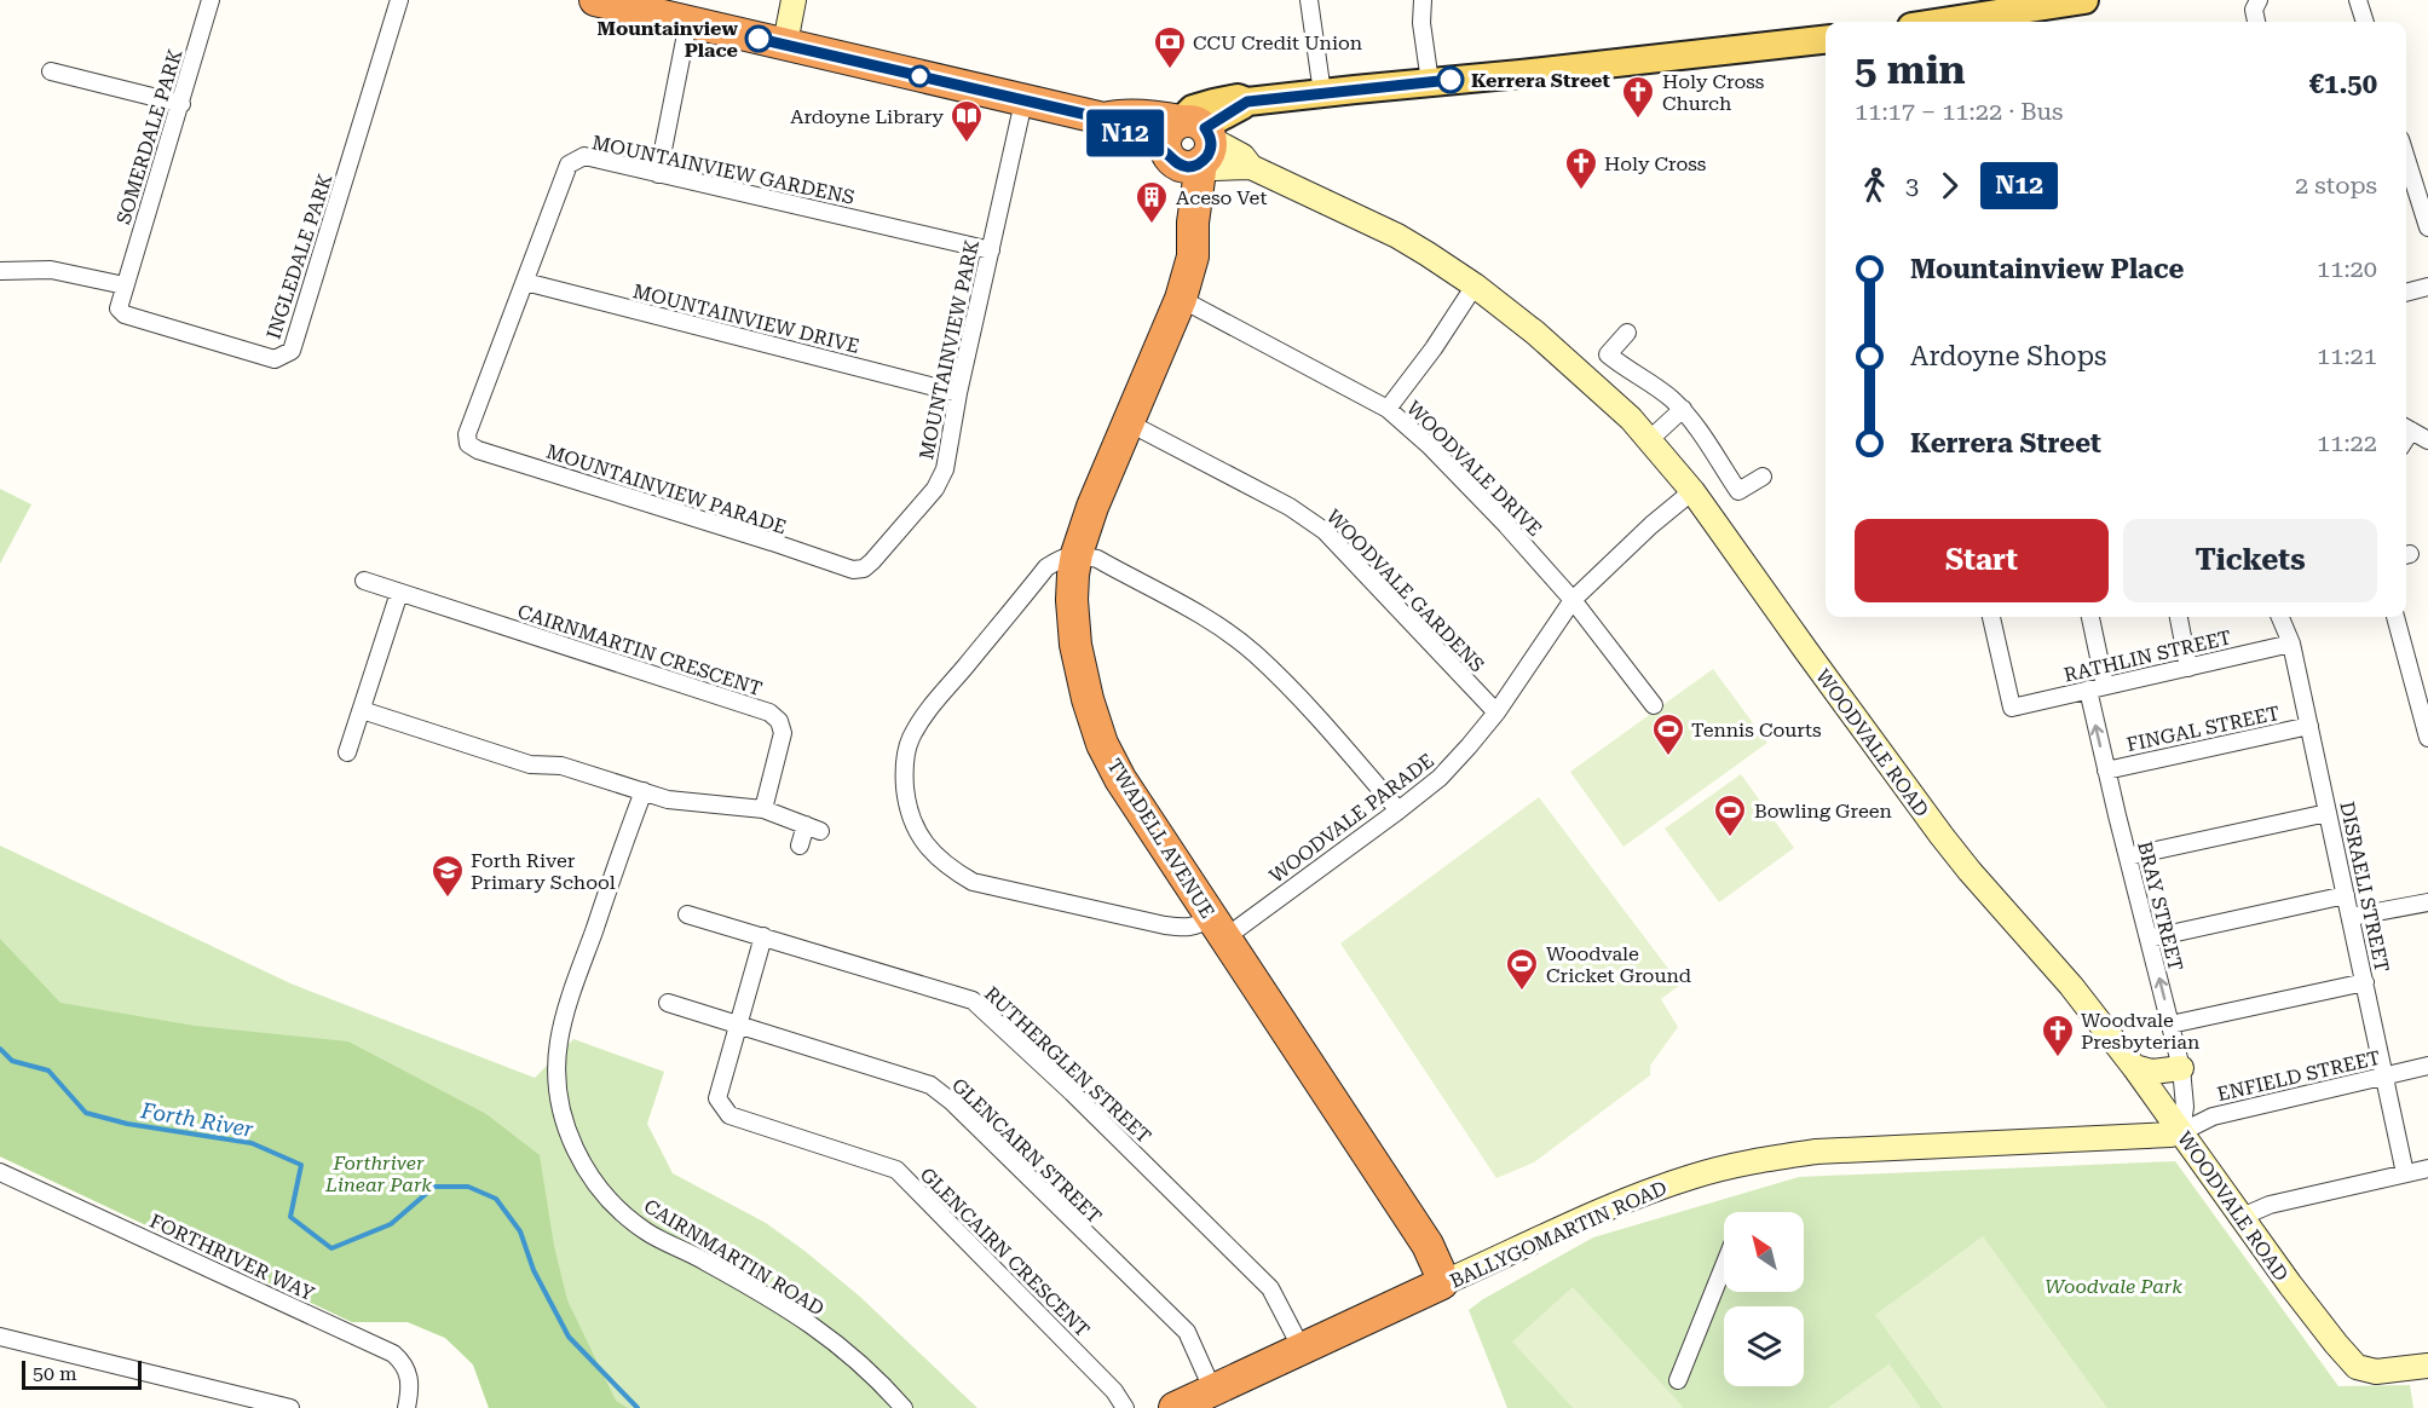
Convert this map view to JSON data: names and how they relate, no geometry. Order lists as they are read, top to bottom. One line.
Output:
{"streets":{"highway":["TWADELL AVENUE","BALLYGOMARTIN ROAD"],"main road":["WOODVALE ROAD"],"street":["SOMERDALE PARK","MOUNTAINVIEW GARDENS","INGLEDALE PARK","MOUNTAINVIEW DRIVE","MOUNTAINVIEW PARK","WOODVALE DRIVE","MOUNTAINVIEW PARADE","WOODVALE GARDENS","CAIRNMARTIN CRESCENT","RATHLIN STREET","FINGAL STREET","WOODVALE PARADE","DISRAELI STREET","BRAY STREET","RUTHERGLEN STREET","ENFIELD STREET","GLENCAIRN STREET","GLENCAIRN CRESCENT","FORTHRIVER WAY","CAIRNMARTIN ROAD"]},"crossings":[["SOMERDALE PARK","INGLEDALE PARK"],["MOUNTAINVIEW GARDENS","MOUNTAINVIEW DRIVE"],["MOUNTAINVIEW GARDENS","MOUNTAINVIEW PARK"],["MOUNTAINVIEW GARDENS","MOUNTAINVIEW PARADE"],["MOUNTAINVIEW DRIVE","MOUNTAINVIEW PARK"],["MOUNTAINVIEW PARK","MOUNTAINVIEW PARADE"],["WOODVALE DRIVE","WOODVALE PARADE"],["WOODVALE DRIVE","TWADELL AVENUE"],["WOODVALE GARDENS","WOODVALE PARADE"],["WOODVALE GARDENS","TWADELL AVENUE"],["RATHLIN STREET","DISRAELI STREET"],["RATHLIN STREET","BRAY STREET"],["FINGAL STREET","DISRAELI STREET"],["FINGAL STREET","BRAY STREET"],["WOODVALE ROAD","WOODVALE PARADE"],["WOODVALE ROAD","TWADELL AVENUE"],["WOODVALE ROAD","BRAY STREET"],["WOODVALE ROAD","ENFIELD STREET"],["WOODVALE ROAD","BALLYGOMARTIN ROAD"],["WOODVALE PARADE","TWADELL AVENUE"],["TWADELL AVENUE","BALLYGOMARTIN ROAD"],["DISRAELI STREET","ENFIELD STREET"],["BRAY STREET","ENFIELD STREET"],["BRAY STREET","BALLYGOMARTIN ROAD"],["RUTHERGLEN STREET","BALLYGOMARTIN ROAD"],["RUTHERGLEN STREET","GLENCAIRN CRESCENT"],["ENFIELD STREET","BALLYGOMARTIN ROAD"],["GLENCAIRN STREET","BALLYGOMARTIN ROAD"],["GLENCAIRN STREET","GLENCAIRN CRESCENT"]],"water":["Forth River"],"parks":["Forthriver Linear Park","Woodvale Park"],"places":{"other":["Mountainview Place","Kerrera Street"],"bank":["CCU Credit Union"],"church":["Holy Cross Church","Holy Cross","Woodvale Presbyterian"],"library":["Ardoyne Library"],"building":["Aceso Vet"],"sports":["Tennis Courts","Bowling Green","Woodvale Cricket Ground"],"school or university":["Forth River Primary School"]},"lines":["bus line N12"],"scale_bar":"50 m","north":"top left","page":{"on_map":"N12","heading":["5 min","11:17 – 11:22 · Bus","€1.50"],"legs":["3","N12","2 stops"],"list":[{"name":"Mountainview Place","value":"11:20"},{"name":"Ardoyne Shops","value":"11:21"},{"name":"Kerrera Street","value":"11:22"}],"buttons":["Start","Tickets"],"scale":"50 m"}}
